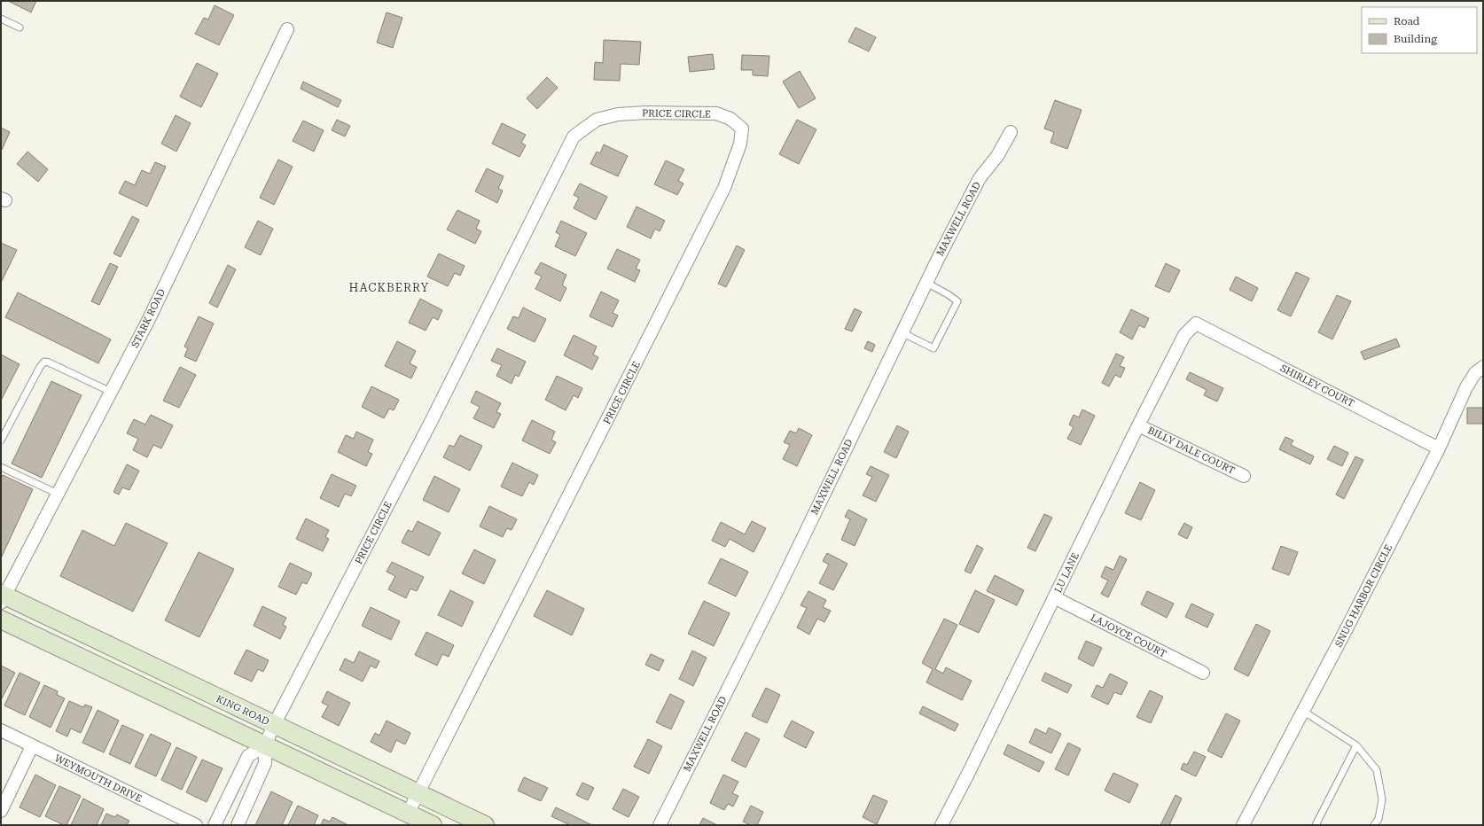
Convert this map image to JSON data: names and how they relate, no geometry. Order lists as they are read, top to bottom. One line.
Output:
{"streets":{"street":["PRICE CIRCLE","MAXWELL ROAD","STARK ROAD","SHIRLEY COURT","BILLY DALE COURT","LU LANE","SNUG HARBOR CIRCLE","LAJOYCE COURT","KING ROAD","WEYMOUTH DRIVE"]},"crossings":[["PRICE CIRCLE","KING ROAD"],["STARK ROAD","KING ROAD"],["SHIRLEY COURT","LU LANE"],["SHIRLEY COURT","SNUG HARBOR CIRCLE"],["BILLY DALE COURT","LU LANE"],["LU LANE","LAJOYCE COURT"]],"districts":["HACKBERRY"],"legend":["Road","Building"]}
